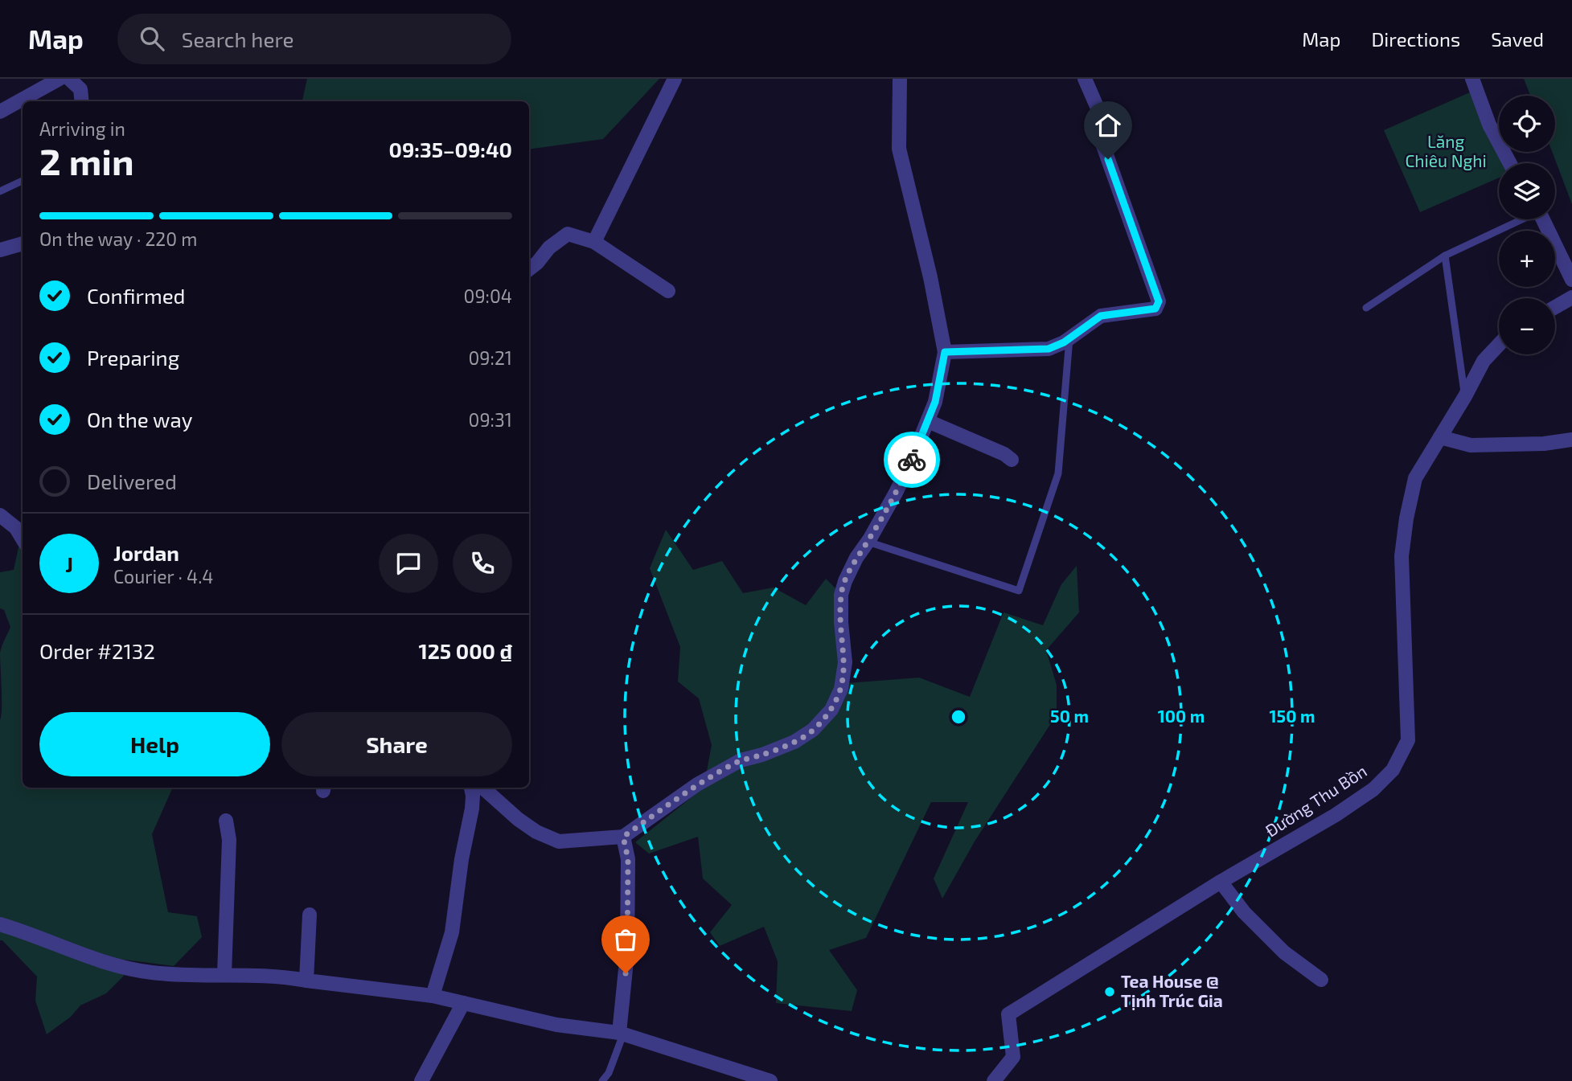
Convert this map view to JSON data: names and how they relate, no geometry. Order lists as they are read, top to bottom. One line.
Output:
{"streets":{"street":["Đường Thu Bồn"]},"parks":["Lăng Chiêu Nghi"],"places":["Tea House @ Tịnh Trúc Gia"],"page":{"header":"Map","search":"Search here","nav":["Map","Directions","Saved"],"map_buttons":["+","−"],"heading":["2 min","Arriving in","09:35–09:40"],"panel":["Jordan","Courier · 4.4","Order #2132","125 000 ₫"],"bar":"On the way · 220 m","list":[["Confirmed","09:04"],["Preparing","09:21"],["On the way","09:31"],"Delivered"],"round":"J","buttons":["Help","Share"]},"rings":["50 m","100 m","150 m"]}
